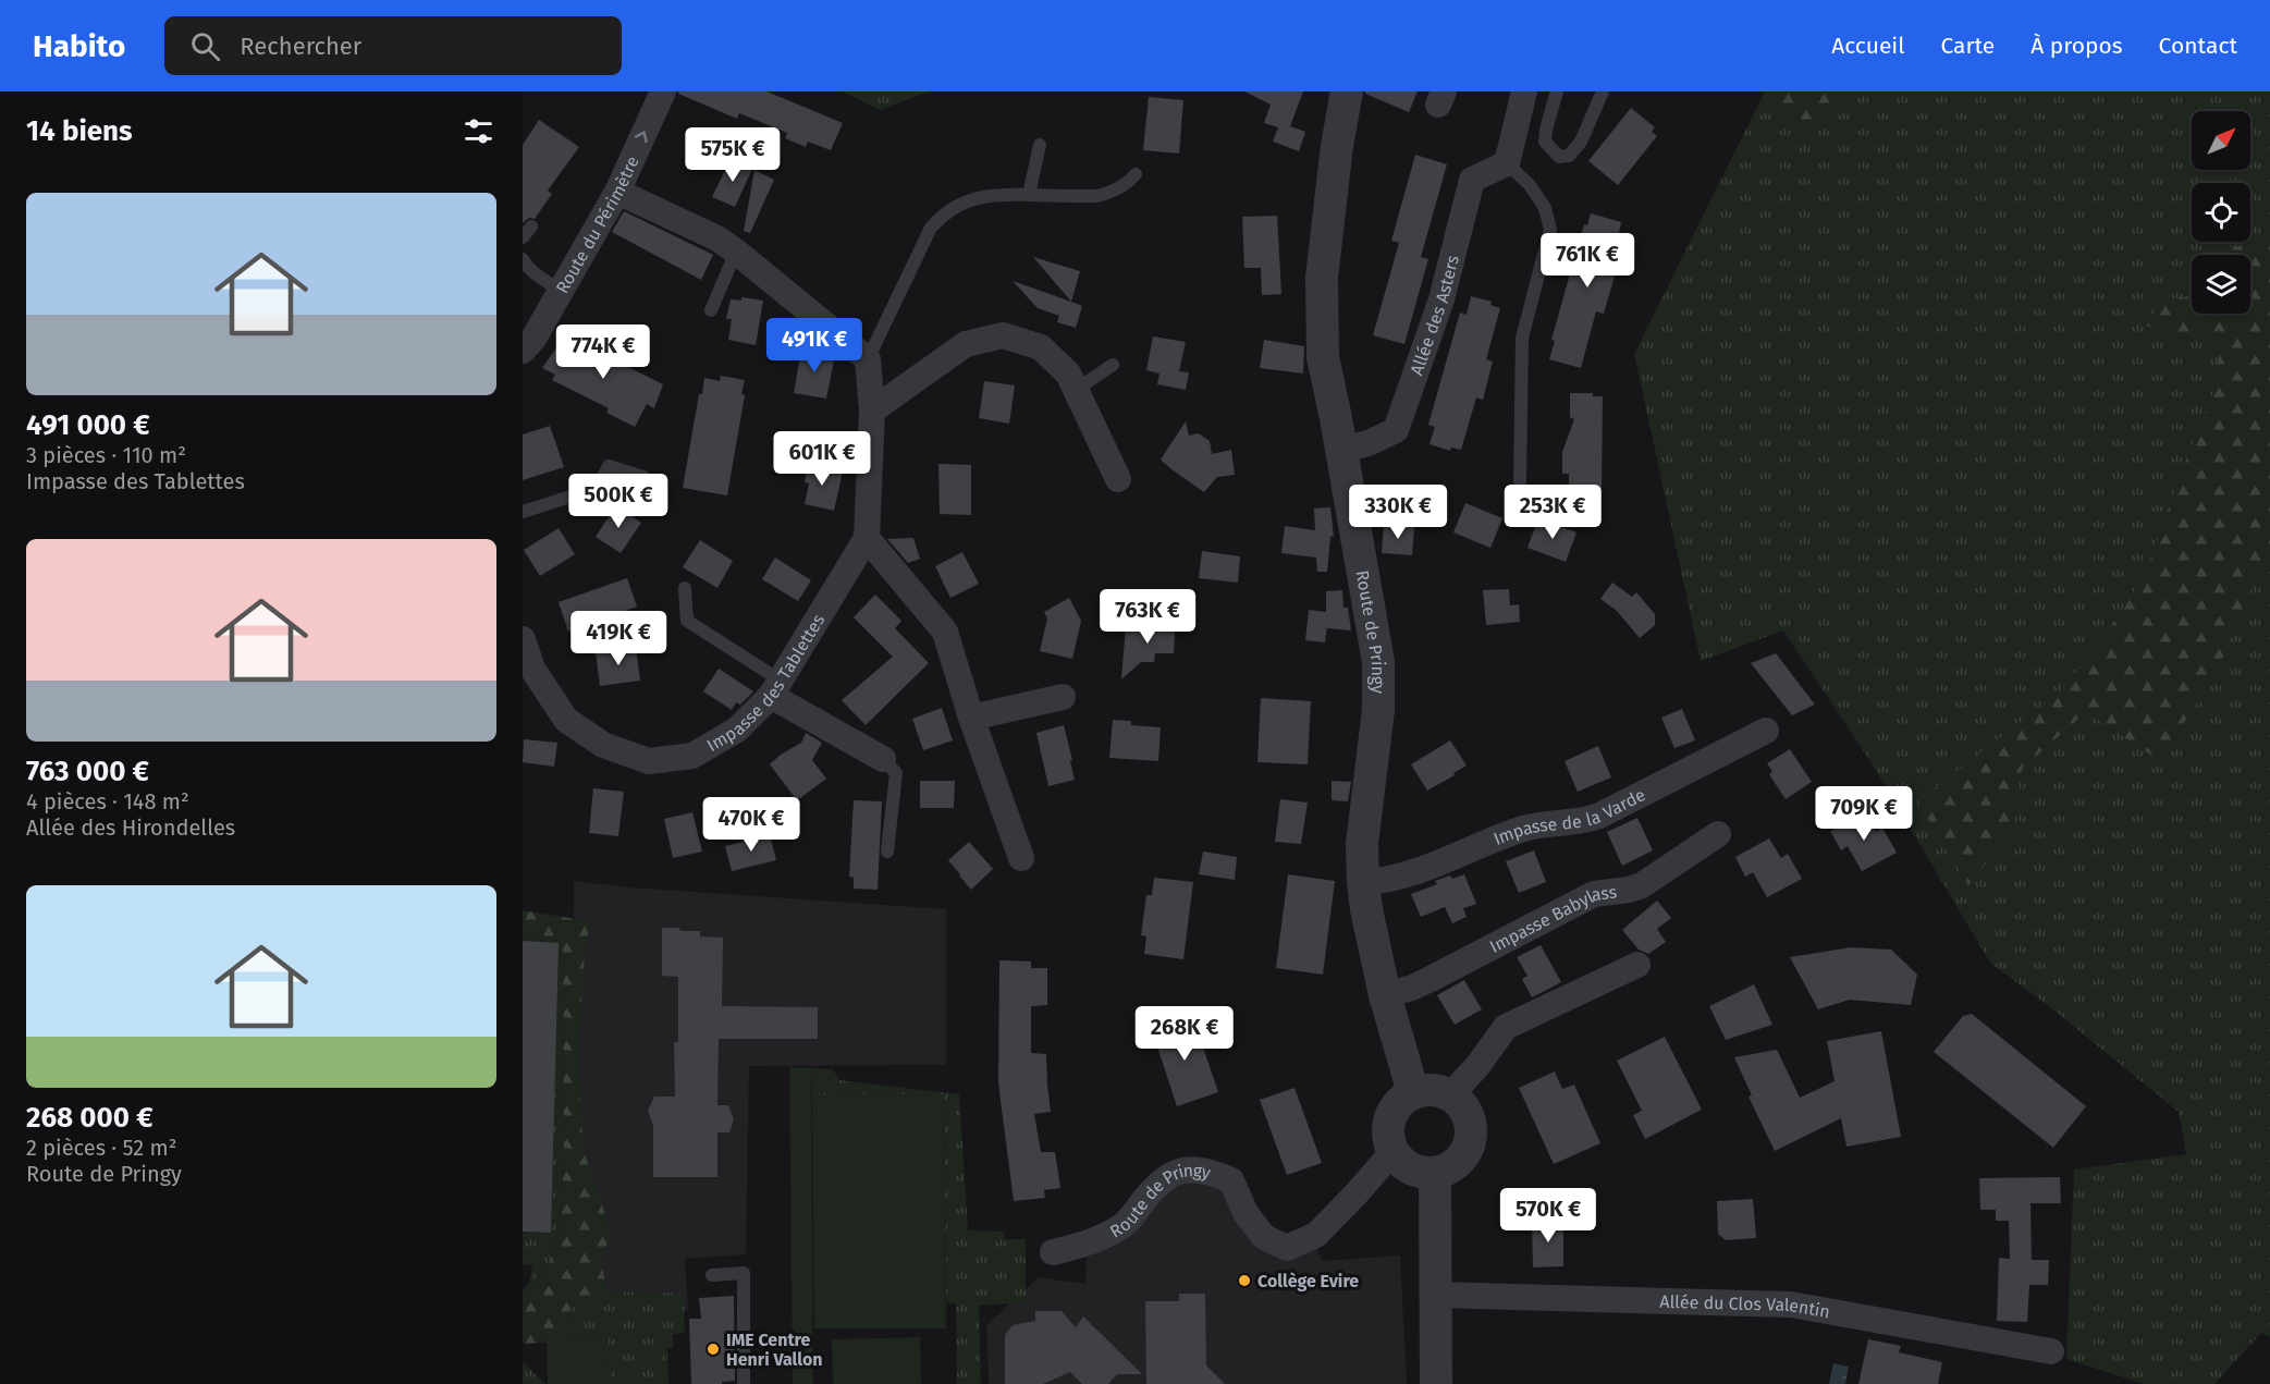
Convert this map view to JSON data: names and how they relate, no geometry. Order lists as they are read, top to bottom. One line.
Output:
{"streets":{"street":["Route du Périmètre","Allée des Asters","Route de Pringy","Impasse des Tablettes","Impasse de la Varde","Impasse Babylass","Allée du Clos Valentin"]},"crossings":[["Allée des Asters","Route de Pringy"],["Route de Pringy","Impasse de la Varde"],["Route de Pringy","Impasse Babylass"]],"one_way":["Route du Périmètre"],"places":["Collège Evire","IME Centre Henri Vallon"],"north":"top right","page":{"header":"Habito","search":"Rechercher","nav":["Accueil","Carte","À propos","Contact"],"heading":"14 biens","price":["575K €","761K €","491K €","774K €","601K €","500K €","330K €","253K €","763K €","419K €","709K €","470K €","268K €","570K €"],"list":[{"name":"491 000 €","note":"3 pièces · 110 m² · Impasse des Tablettes"},{"name":"763 000 €","note":"4 pièces · 148 m² · Allée des Hirondelles"},{"name":"268 000 €","note":"2 pièces · 52 m² · Route de Pringy"}]}}
